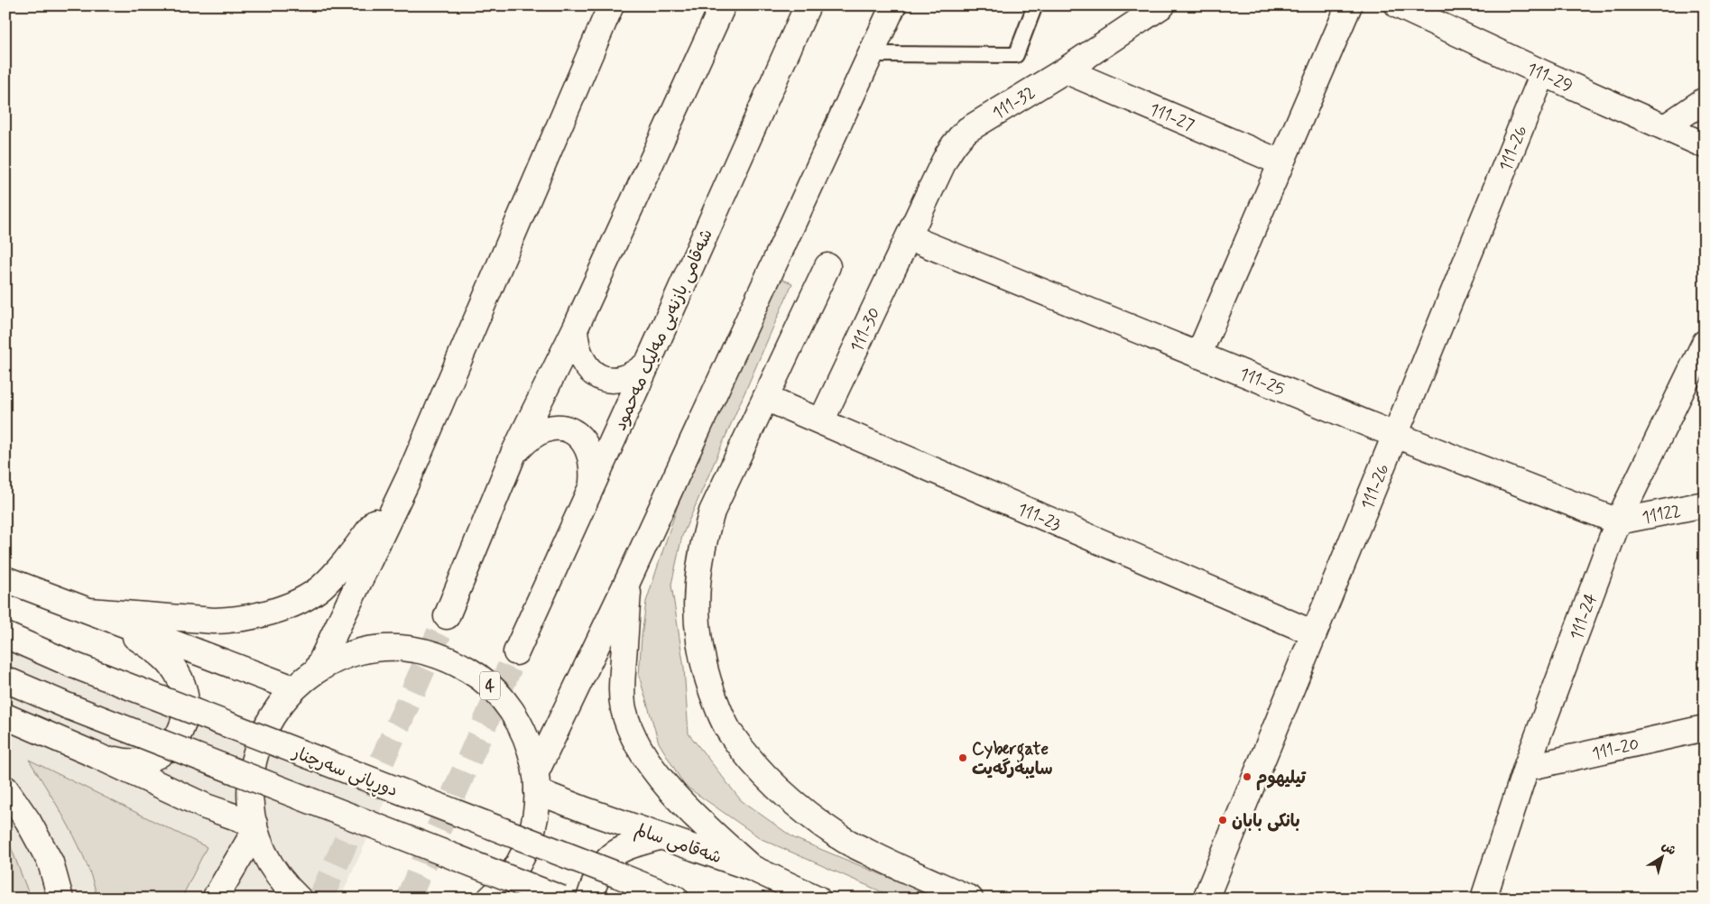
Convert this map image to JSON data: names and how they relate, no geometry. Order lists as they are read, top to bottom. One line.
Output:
{"streets":{"main road":["111-29","111-32","111-27","111-26","شەقامی بازنەیی مەلیک مەحمود","111-30","111-25","11122","111-23","111-24","4","111-20","دوڕیانی سەرچنار","شەقامی سالم"]},"crossings":[["111-29","111-26"],["111-32","111-27"],["111-32","111-30"],["111-32","111-25"],["111-26","111-25"],["111-26","111-23"],["111-30","111-25"],["111-30","111-23"],["111-25","11122"],["111-25","111-24"],["11122","111-24"],["111-24","111-20"],["4","شەقامی سالم"]],"places":["Cybergate سایبەرگەیت","تيليهوم","بانکی بابان"],"north":"top right"}
